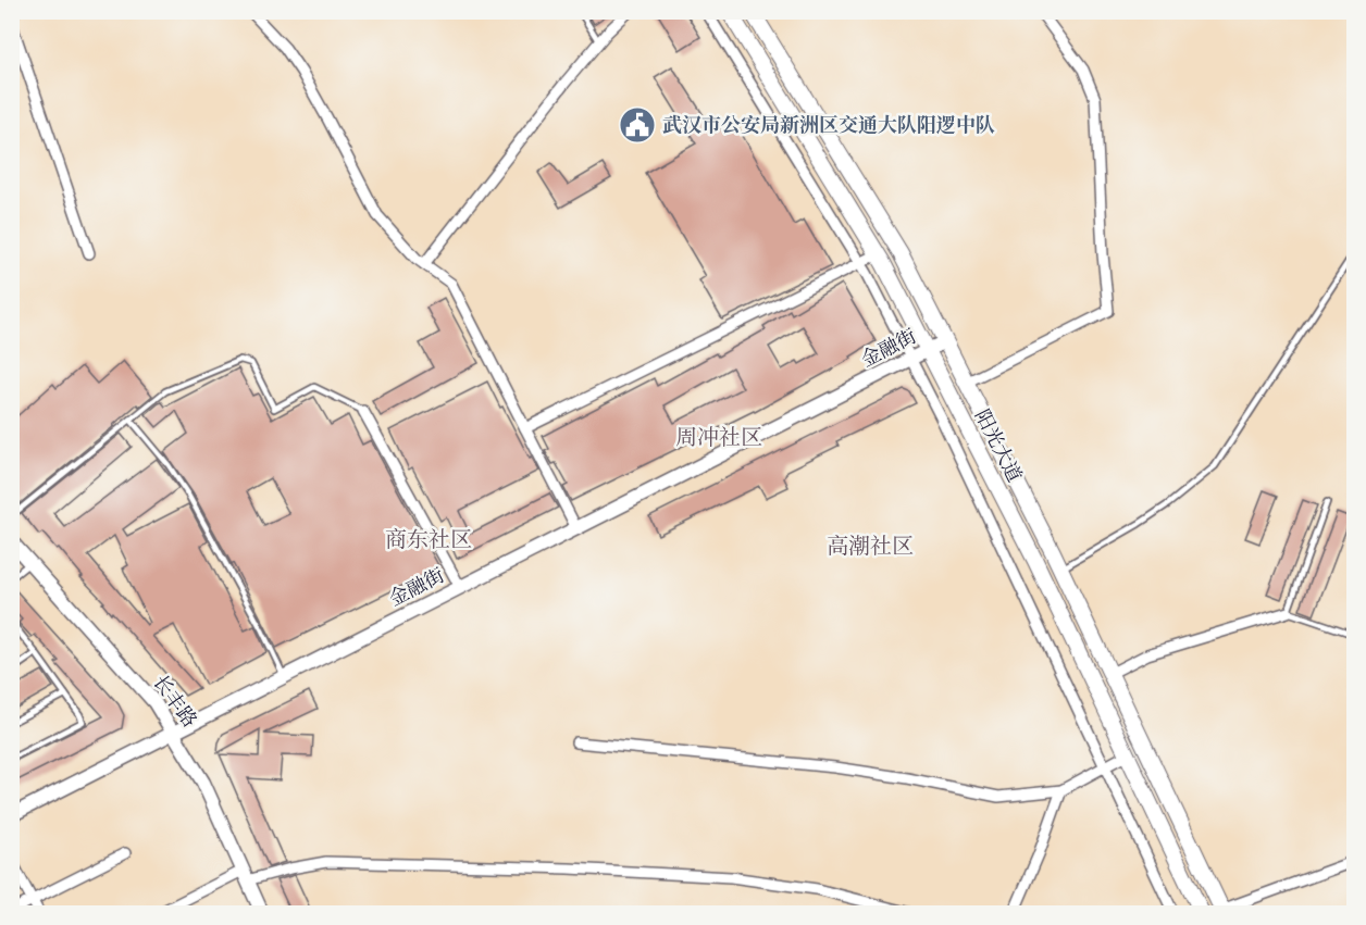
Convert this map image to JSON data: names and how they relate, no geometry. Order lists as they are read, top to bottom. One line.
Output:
{"streets":{"main road":["阳光大道"],"street":["金融街","长丰路"]},"crossings":[["金融街","阳光大道"],["金融街","长丰路"]],"districts":["周冲社区","商东社区","高潮社区"],"places":{"public building":["武汉市公安局新洲区交通大队阳逻中队"]}}
